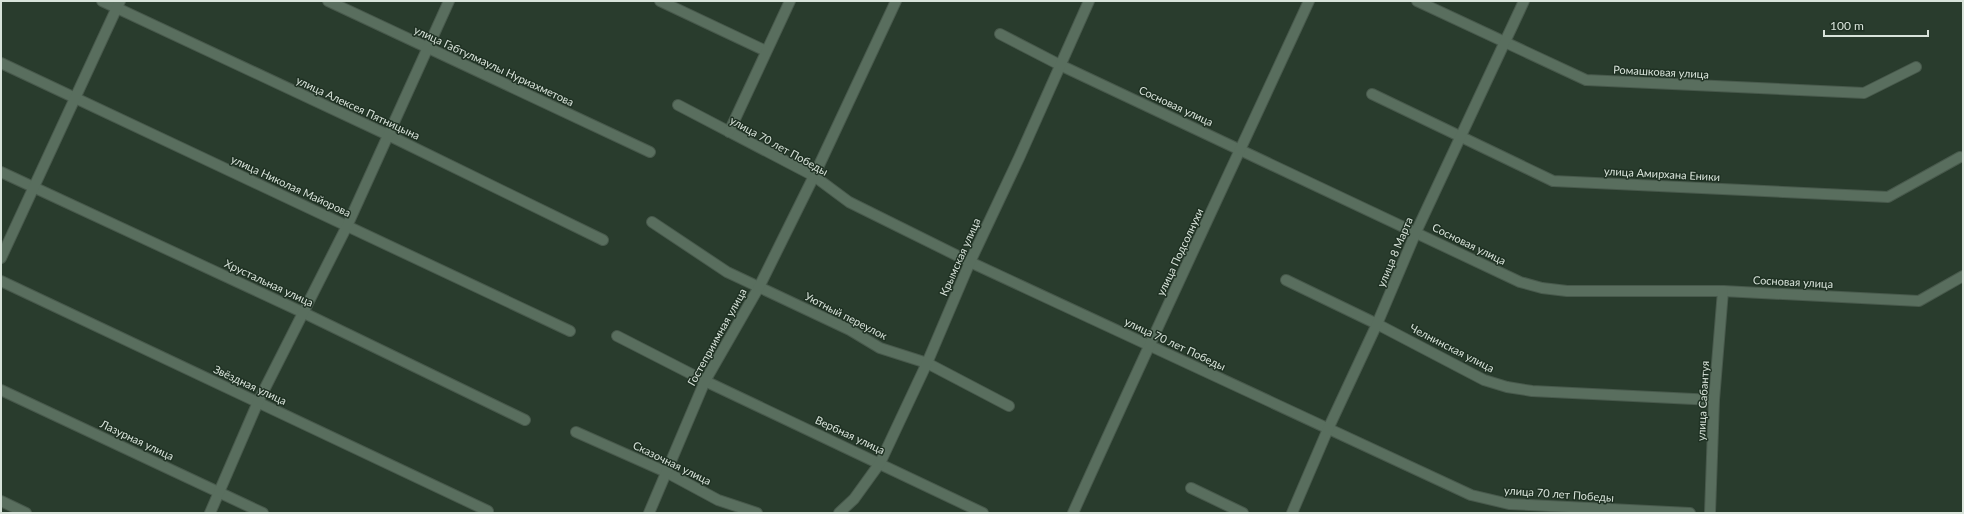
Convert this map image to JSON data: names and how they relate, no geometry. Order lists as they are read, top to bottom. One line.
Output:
{"streets":{"street":["улица Габтулмаулы Нуриахметова","Ромашковая улица","Сосновая улица","улица Алексея Пятницына","улица 70 лет Победы","улица Амирхана Еники","улица Николая Майорова","улица Подсолнухи","улица 8 Марта","Крымская улица","Хрустальная улица","Уютный переулок","Гостеприимная улица","Челнинская улица","Звёздная улица","улица Сабантуя","Вербная улица","Лазурная улица","Сказочная улица"]},"crossings":[["Ромашковая улица","улица 8 Марта"],["Сосновая улица","улица Подсолнухи"],["Сосновая улица","улица 8 Марта"],["Сосновая улица","Крымская улица"],["Сосновая улица","улица Сабантуя"],["улица 70 лет Победы","улица Подсолнухи"],["улица 70 лет Победы","улица 8 Марта"],["улица 70 лет Победы","Крымская улица"],["улица 70 лет Победы","Гостеприимная улица"],["улица Амирхана Еники","улица 8 Марта"],["улица 8 Марта","Челнинская улица"],["Крымская улица","Уютный переулок"],["Крымская улица","Вербная улица"],["Уютный переулок","Гостеприимная улица"],["Гостеприимная улица","Вербная улица"],["Гостеприимная улица","Сказочная улица"],["Челнинская улица","улица Сабантуя"]],"scale_bar":"100 m"}
